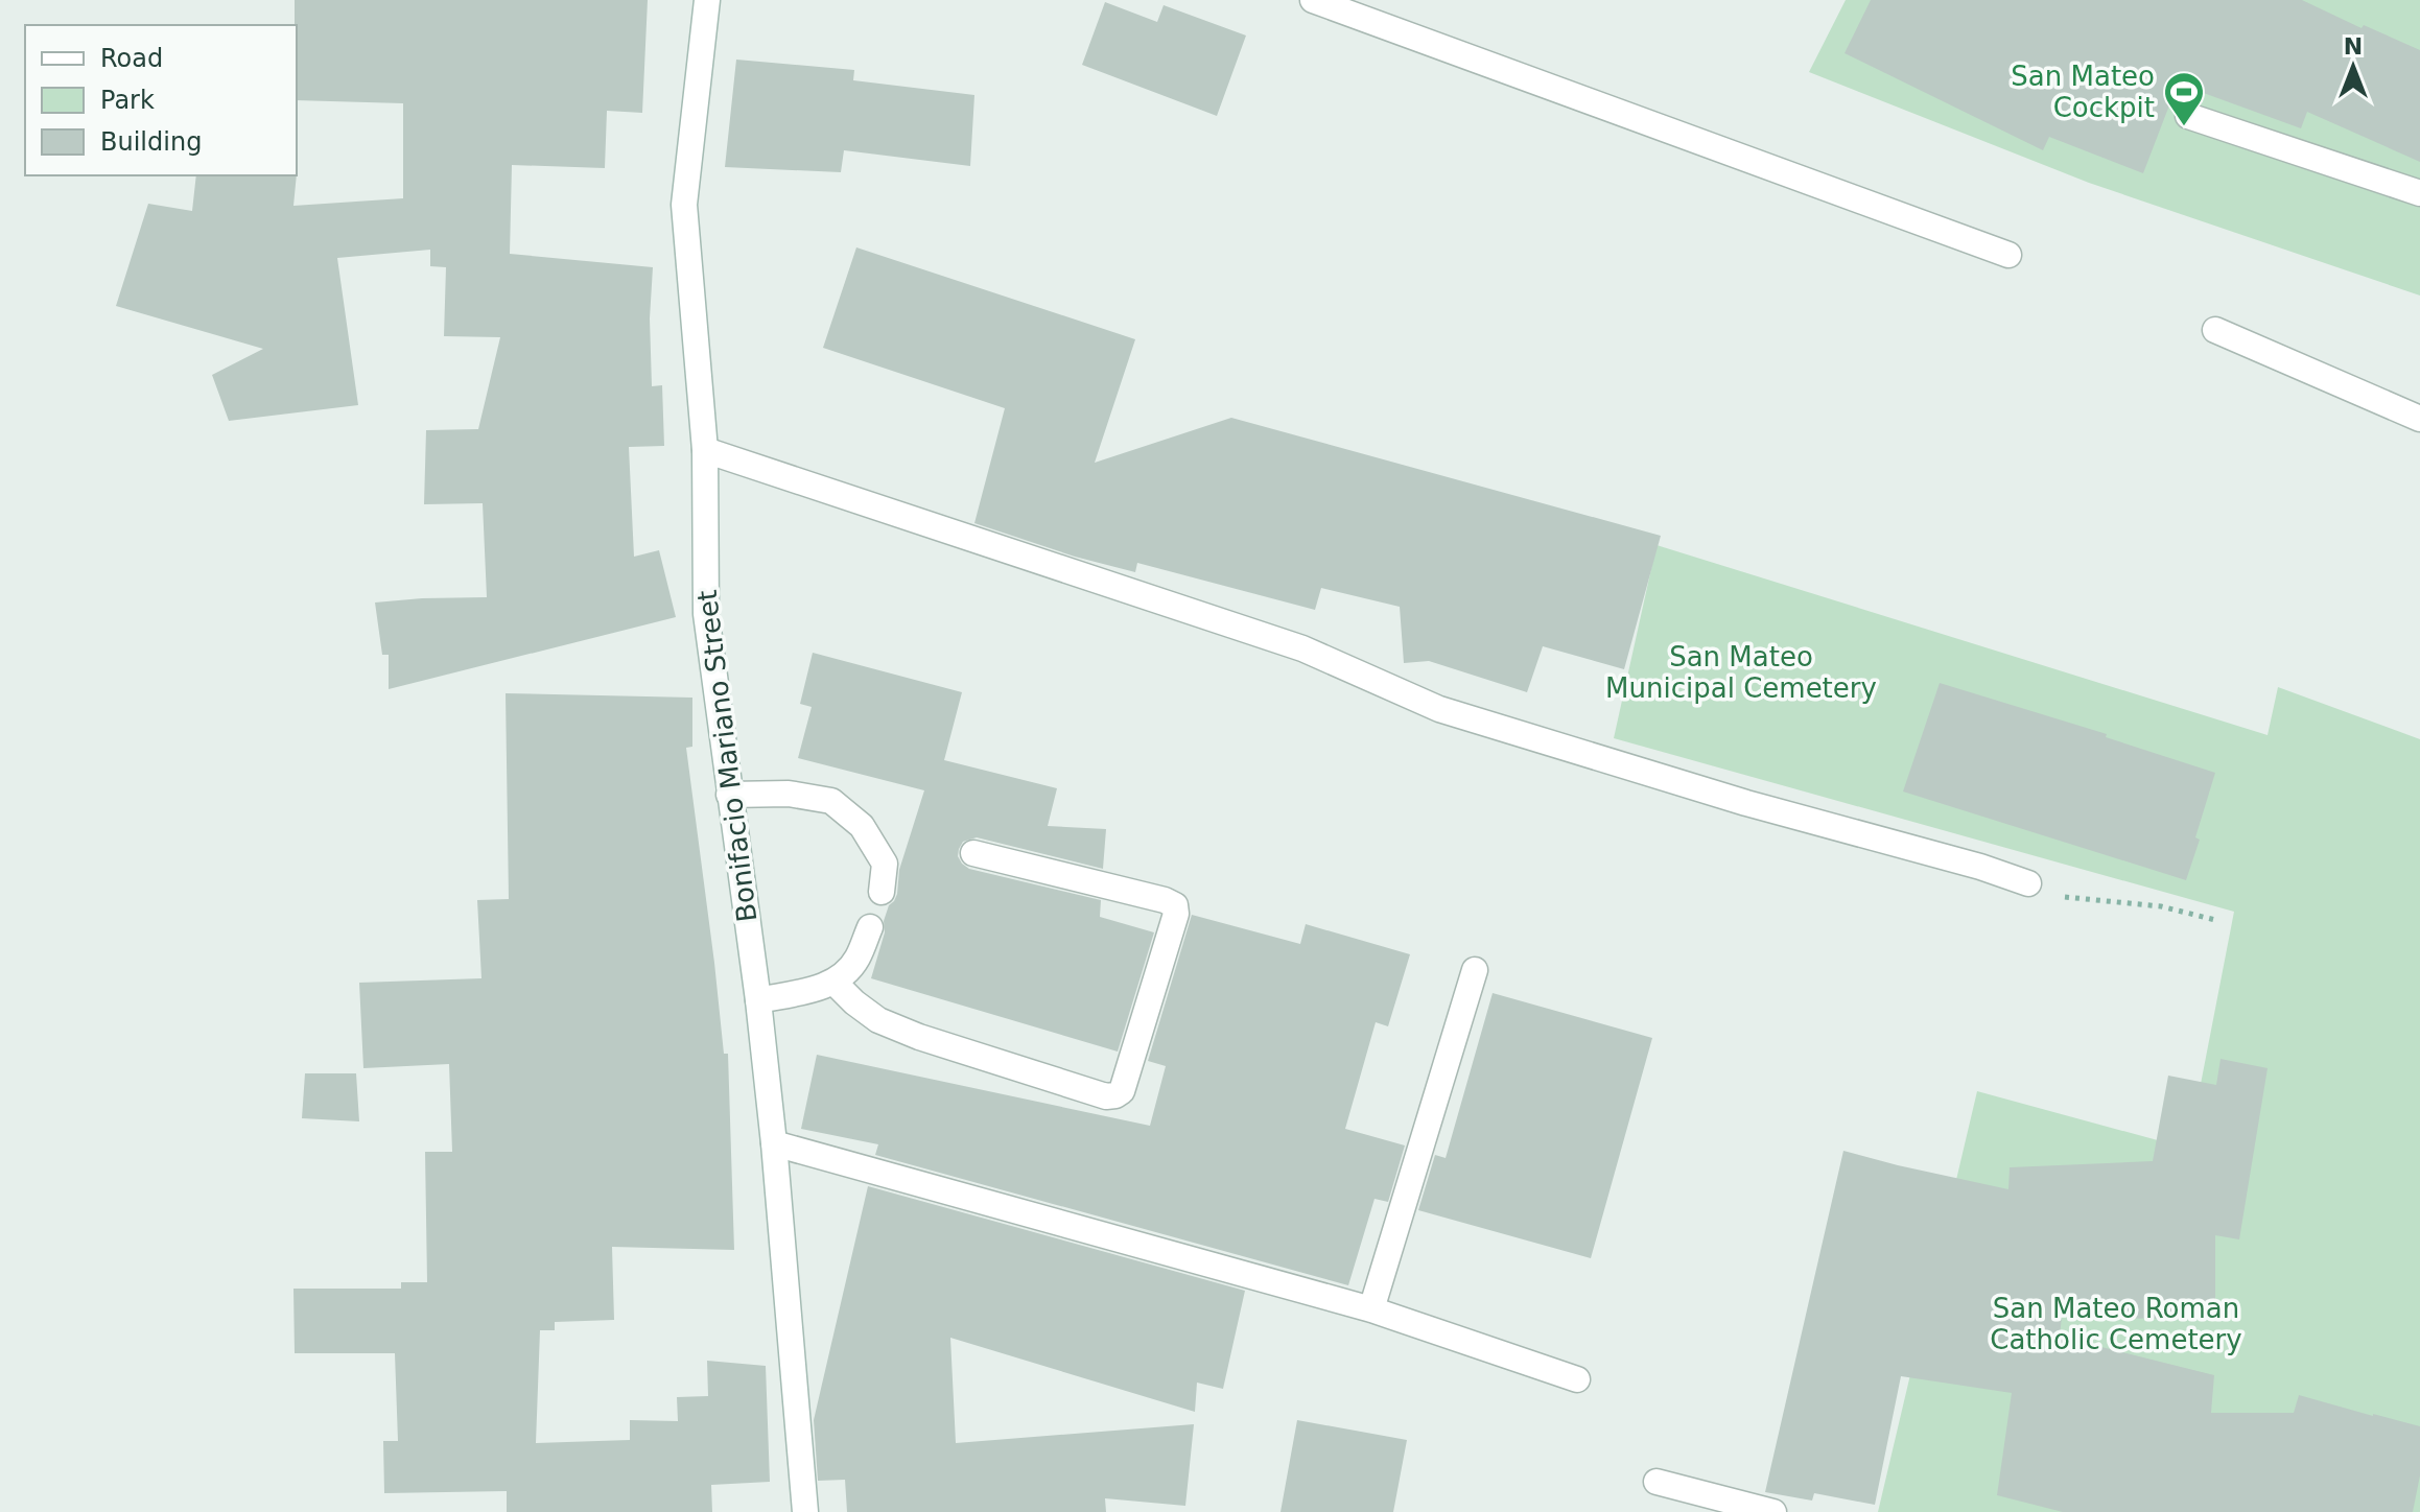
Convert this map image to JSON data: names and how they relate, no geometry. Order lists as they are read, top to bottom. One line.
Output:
{"streets":{"street":["Bonifacio Mariano Street"]},"parks":["San Mateo Municipal Cemetery","San Mateo Roman Catholic Cemetery"],"places":{"sports":["San Mateo Cockpit"]},"legend":["Road","Park","Building"],"north":"top"}
